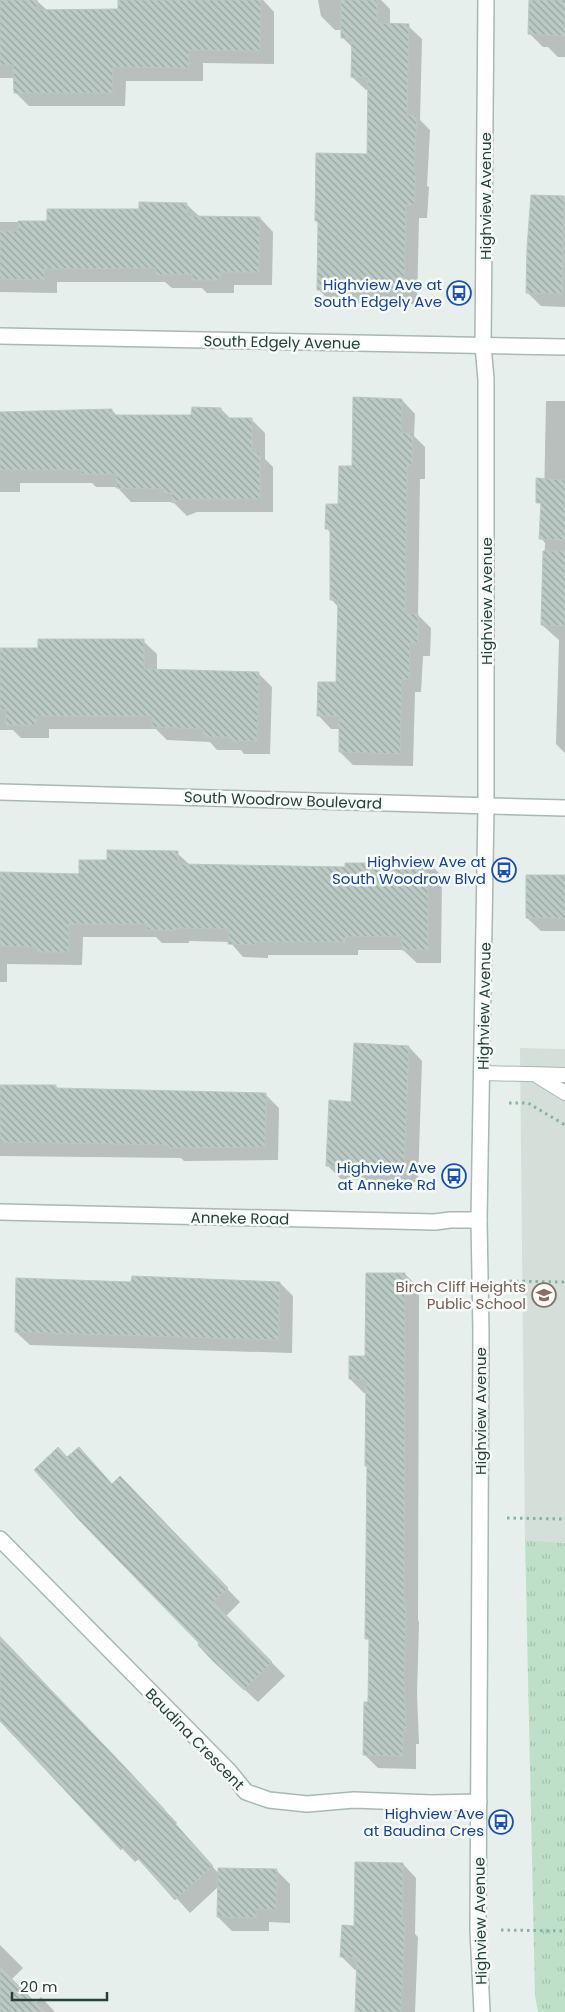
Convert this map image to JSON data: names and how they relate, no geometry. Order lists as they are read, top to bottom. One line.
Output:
{"streets":{"street":["Highview Avenue","South Edgely Avenue","South Woodrow Boulevard","Anneke Road","Baudina Crescent"]},"crossings":[["Highview Avenue","South Edgely Avenue"],["Highview Avenue","South Woodrow Boulevard"],["Highview Avenue","Anneke Road"],["Highview Avenue","Baudina Crescent"]],"places":{"bus stop":["Highview Ave at South Edgely Ave","Highview Ave at South Woodrow Blvd","Highview Ave at Anneke Rd","Highview Ave at Baudina Cres"],"school or university":["Birch Cliff Heights Public School"]},"scale_bar":"20 m"}
